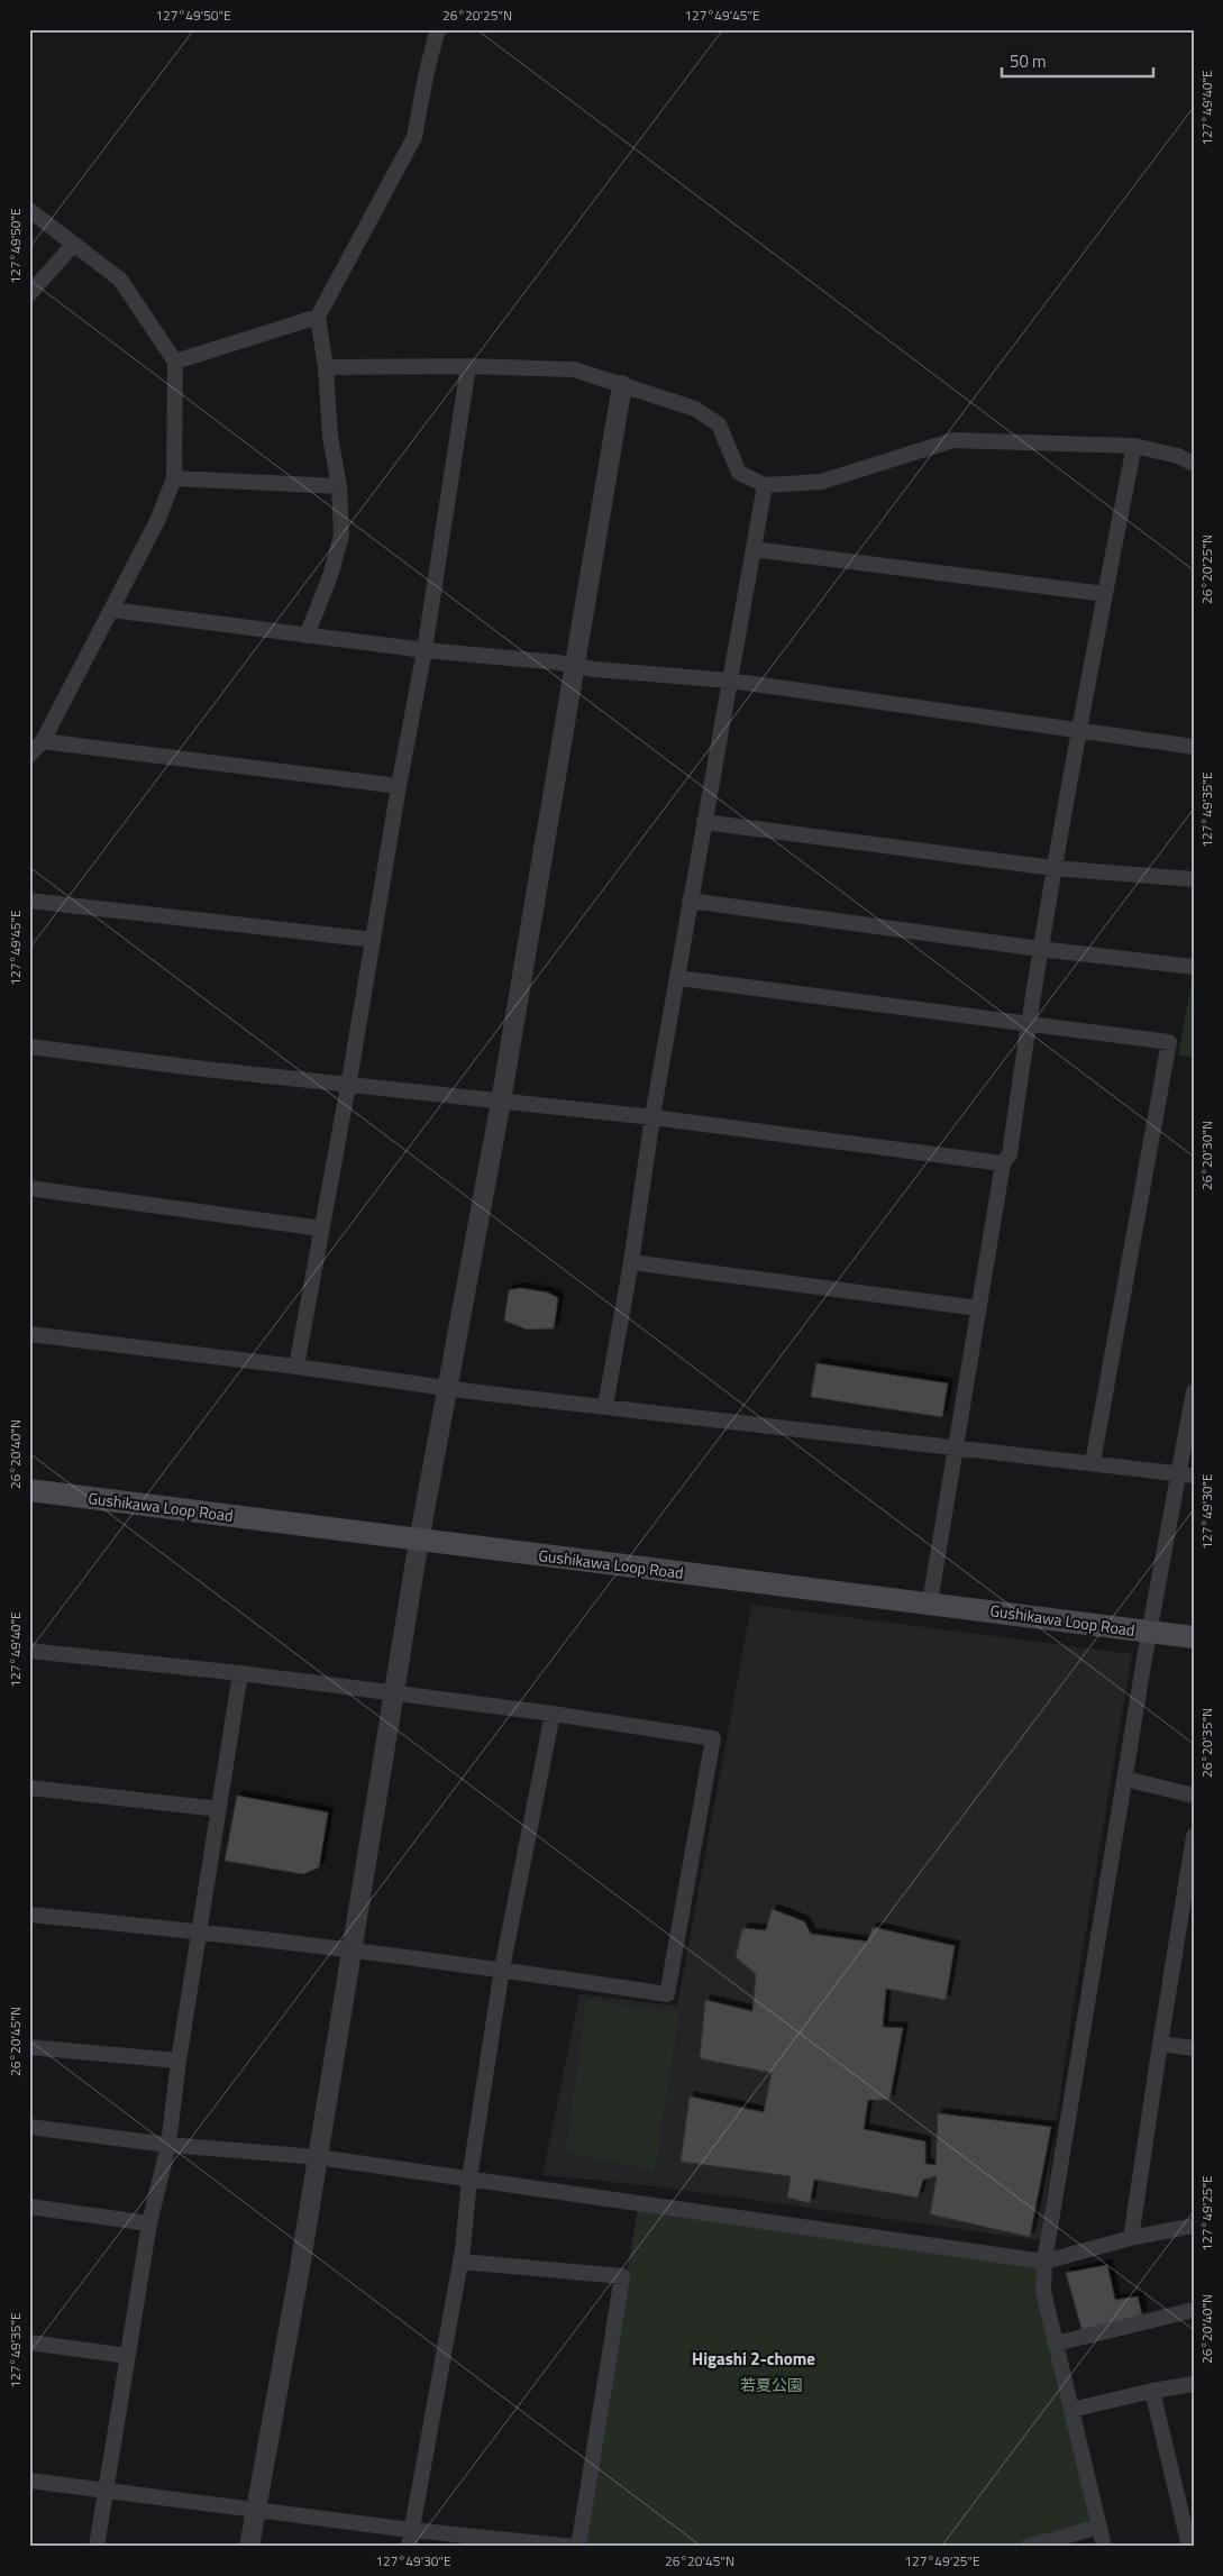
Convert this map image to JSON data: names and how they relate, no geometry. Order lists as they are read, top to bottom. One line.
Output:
{"streets":{"main road":["Gushikawa Loop Road"]},"districts":["Higashi 2-chome"],"parks":["若夏公園"],"scale_bar":"50 m","coordinates":["127°49'50\"E","26°20'25\"N","127°49'45\"E","127°49'40\"E","127°49'35\"E","26°20'30\"N","26°20'40\"N","127°49'30\"E","26°20'35\"N","26°20'45\"N","127°49'25\"E"]}
